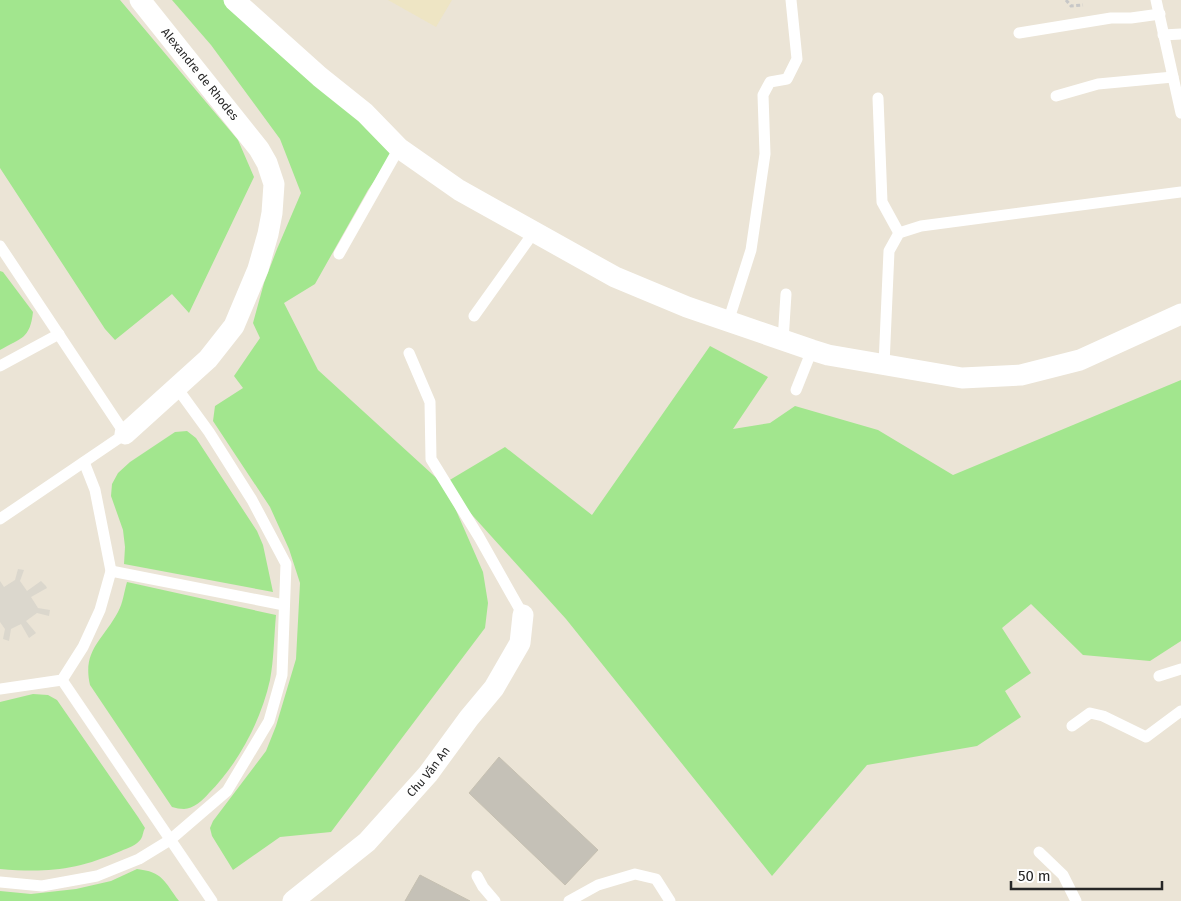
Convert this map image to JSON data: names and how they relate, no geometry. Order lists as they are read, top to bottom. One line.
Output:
{"streets":{"street":["Alexandre de Rhodes","Chu Văn An"]},"scale_bar":"50 m"}
